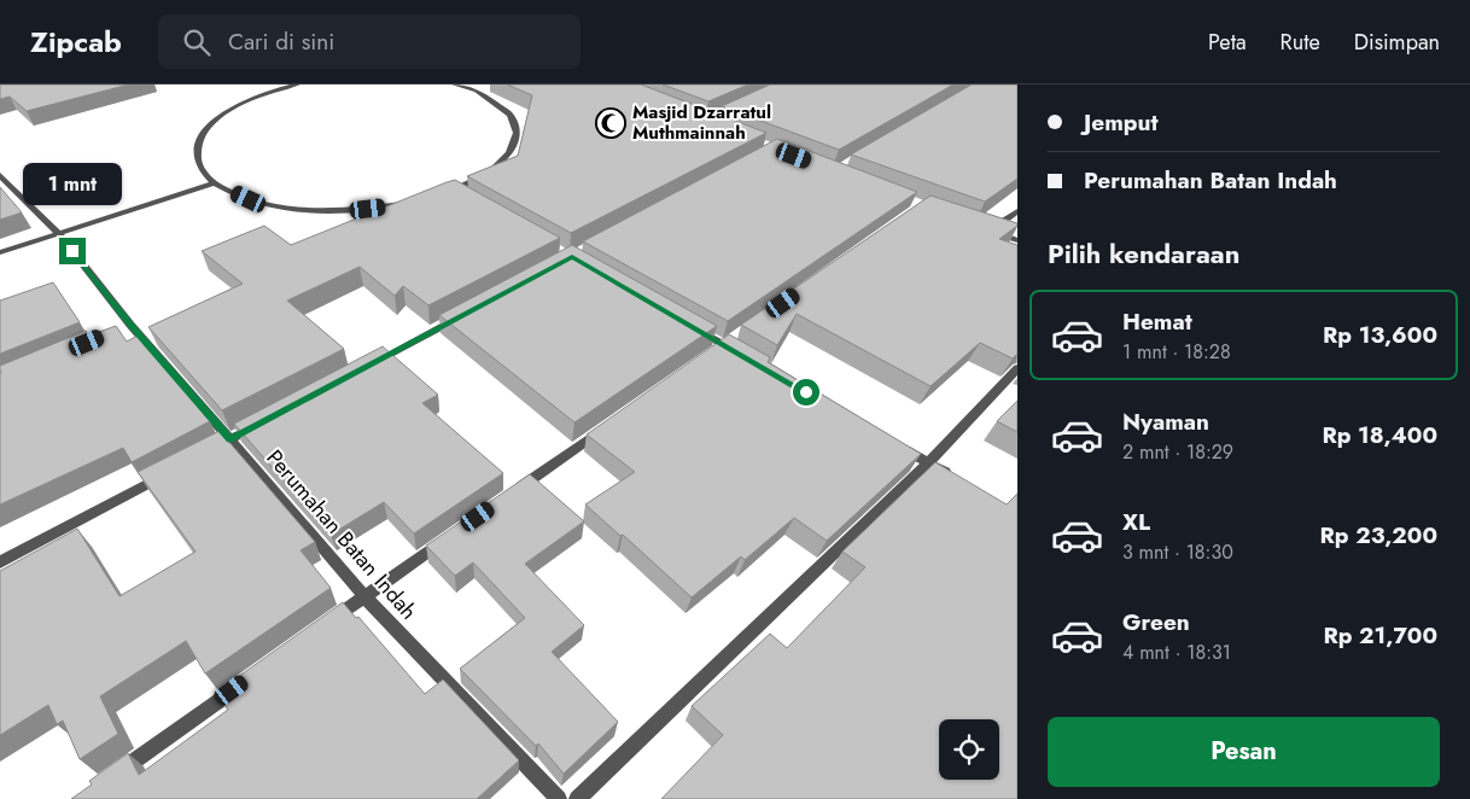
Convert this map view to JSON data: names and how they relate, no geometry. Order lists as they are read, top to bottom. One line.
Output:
{"streets":{"street":["Perumahan Batan Indah"]},"places":{"mosque":["Masjid Dzarratul Muthmainnah"]},"page":{"header":"Zipcab","search":"Cari di sini","nav":["Peta","Rute","Disimpan"],"banner":["Jemput","Perumahan Batan Indah"],"bubble":"1 mnt","heading":"Pilih kendaraan","list":[{"name":"Hemat","note":"1 mnt · 18:28","value":"Rp 13,600"},{"name":"Nyaman","note":"2 mnt · 18:29","value":"Rp 18,400"},{"name":"XL","note":"3 mnt · 18:30","value":"Rp 23,200"},{"name":"Green","note":"4 mnt · 18:31","value":"Rp 21,700"}],"buttons":"Pesan"}}
